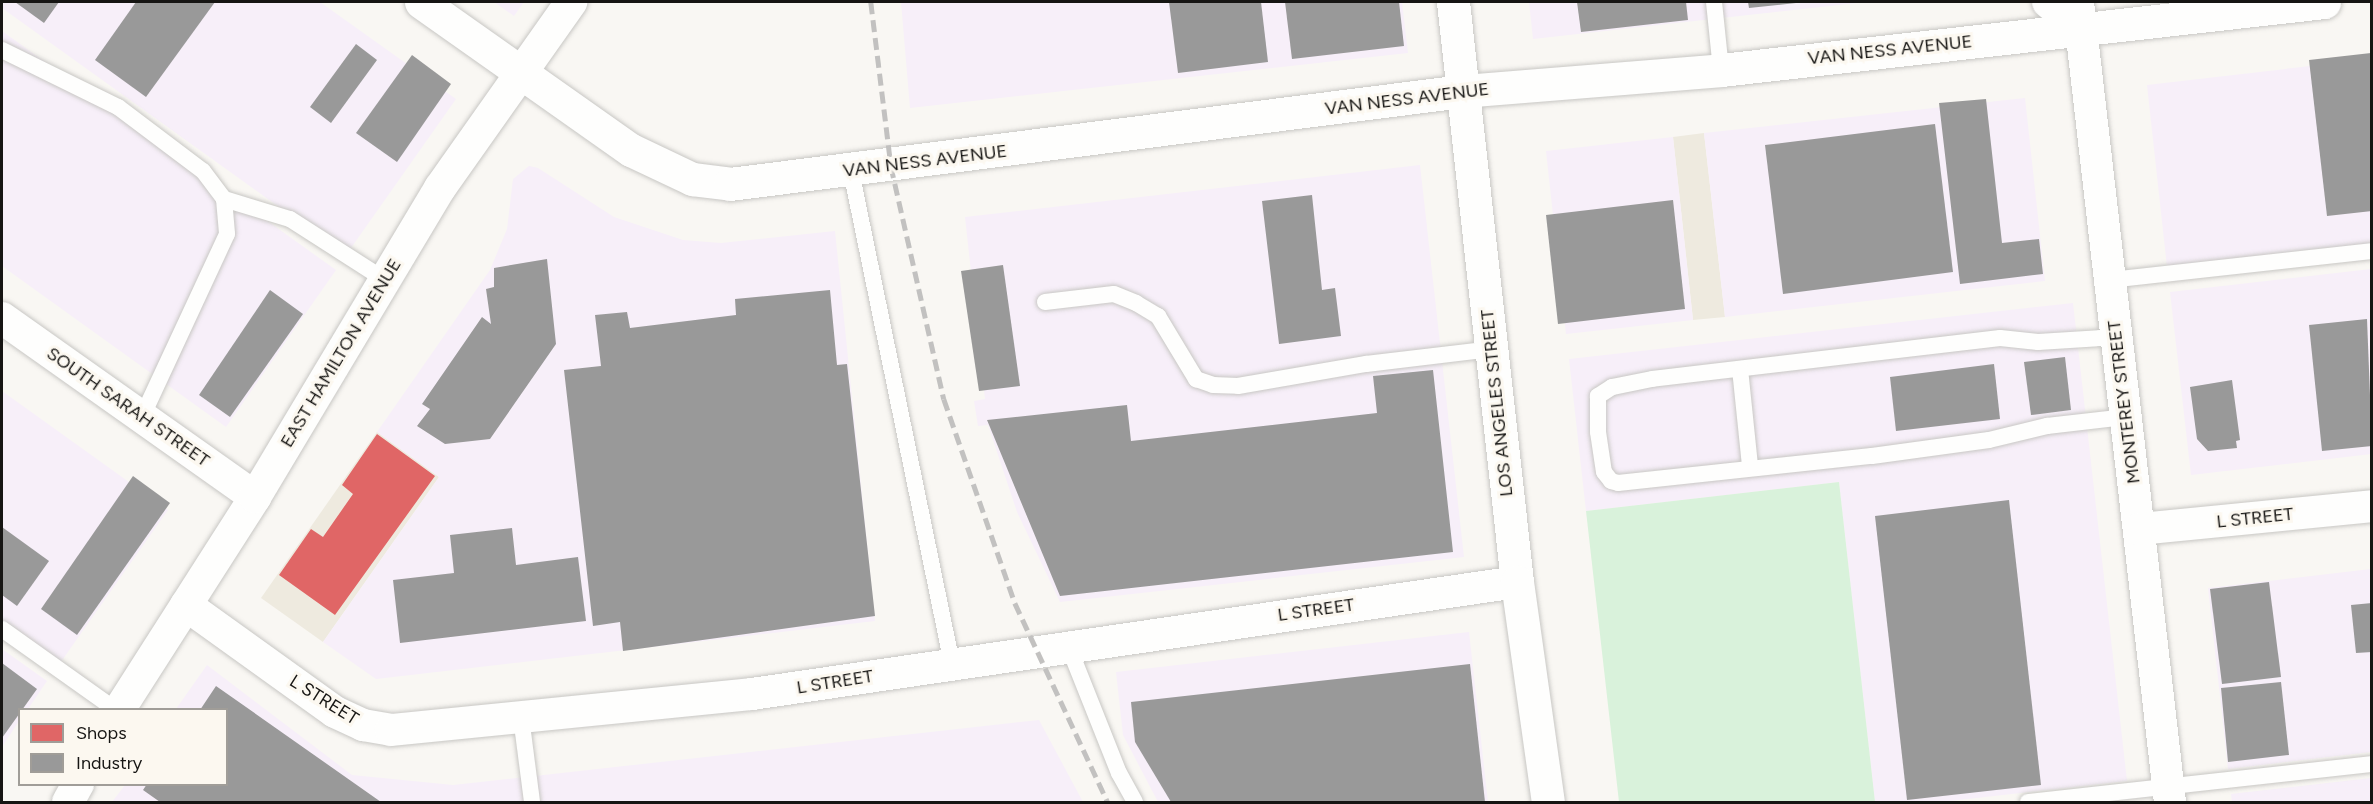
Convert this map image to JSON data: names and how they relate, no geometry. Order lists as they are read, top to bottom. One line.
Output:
{"streets":{"street":["VAN NESS AVENUE","EAST HAMILTON AVENUE","MONTEREY STREET","LOS ANGELES STREET","SOUTH SARAH STREET","L STREET"]},"crossings":[["VAN NESS AVENUE","EAST HAMILTON AVENUE"],["VAN NESS AVENUE","MONTEREY STREET"],["VAN NESS AVENUE","LOS ANGELES STREET"],["EAST HAMILTON AVENUE","SOUTH SARAH STREET"],["EAST HAMILTON AVENUE","L STREET"],["MONTEREY STREET","L STREET"],["LOS ANGELES STREET","L STREET"]],"legend":["Shops","Industry"]}
